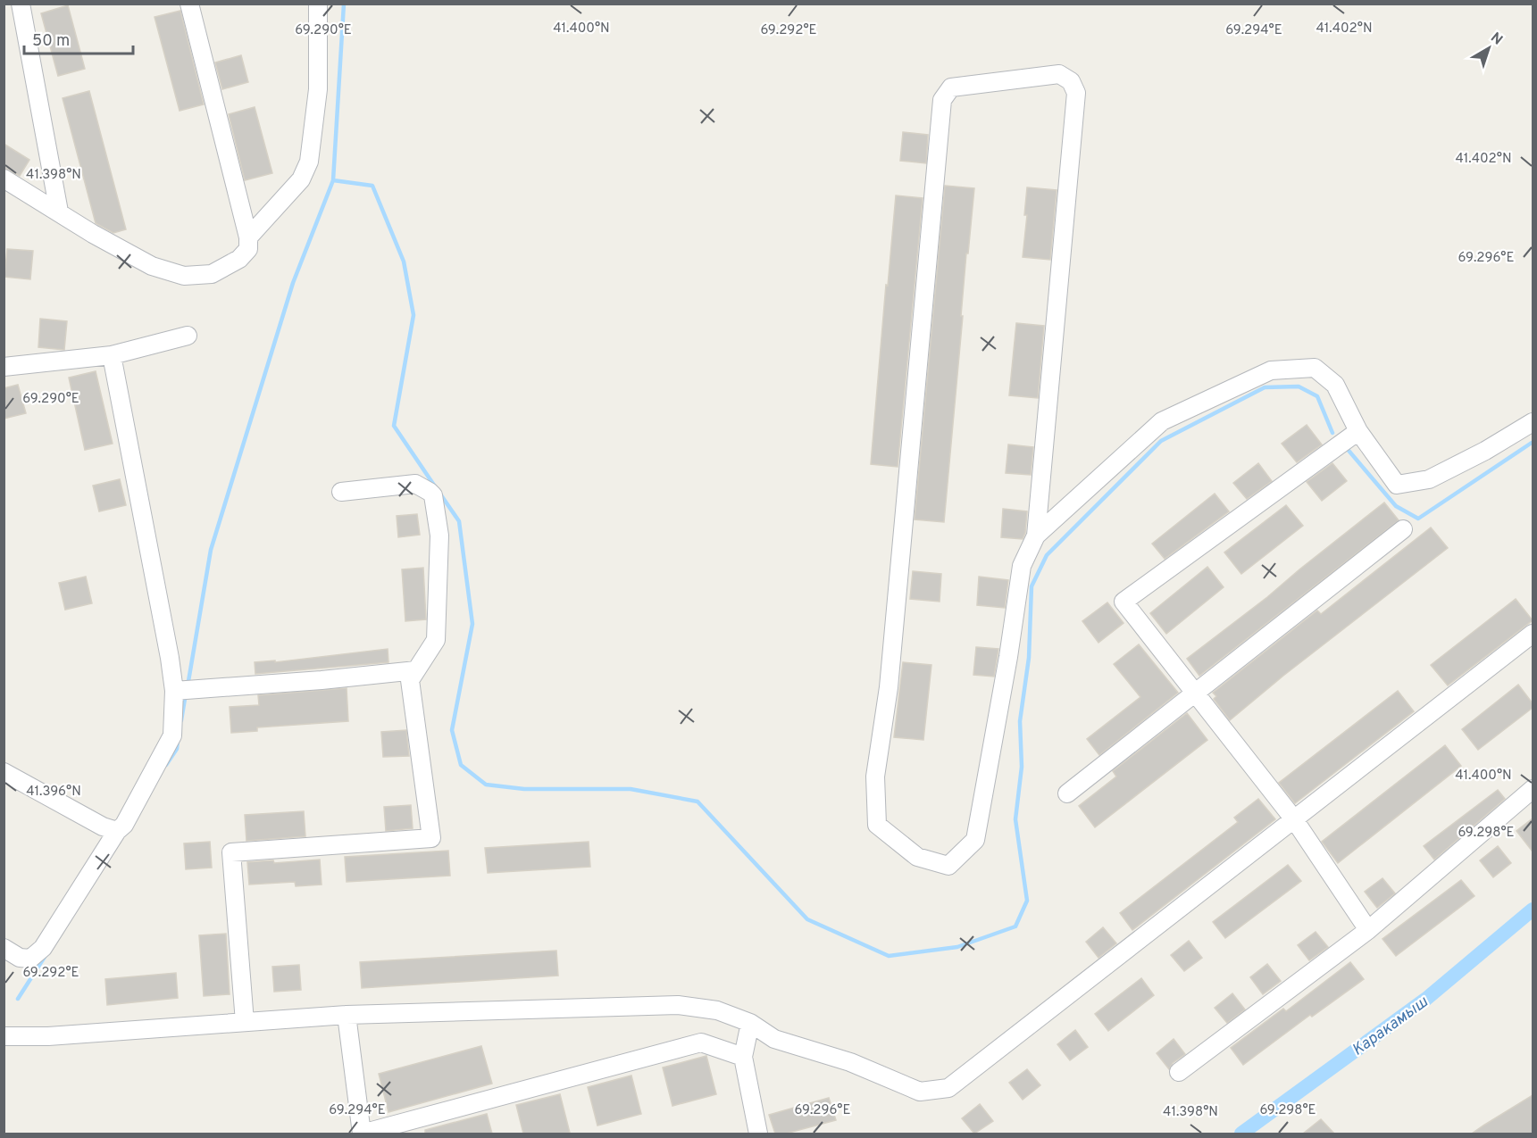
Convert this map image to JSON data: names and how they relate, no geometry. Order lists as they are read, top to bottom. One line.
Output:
{"water":["Каракамыш"],"scale_bar":"50 m","north":"top right","coordinates":["41.400°N","41.402°N","69.292°E","69.294°E","69.290°E","41.398°N","69.296°E","41.396°N","69.298°E"]}
